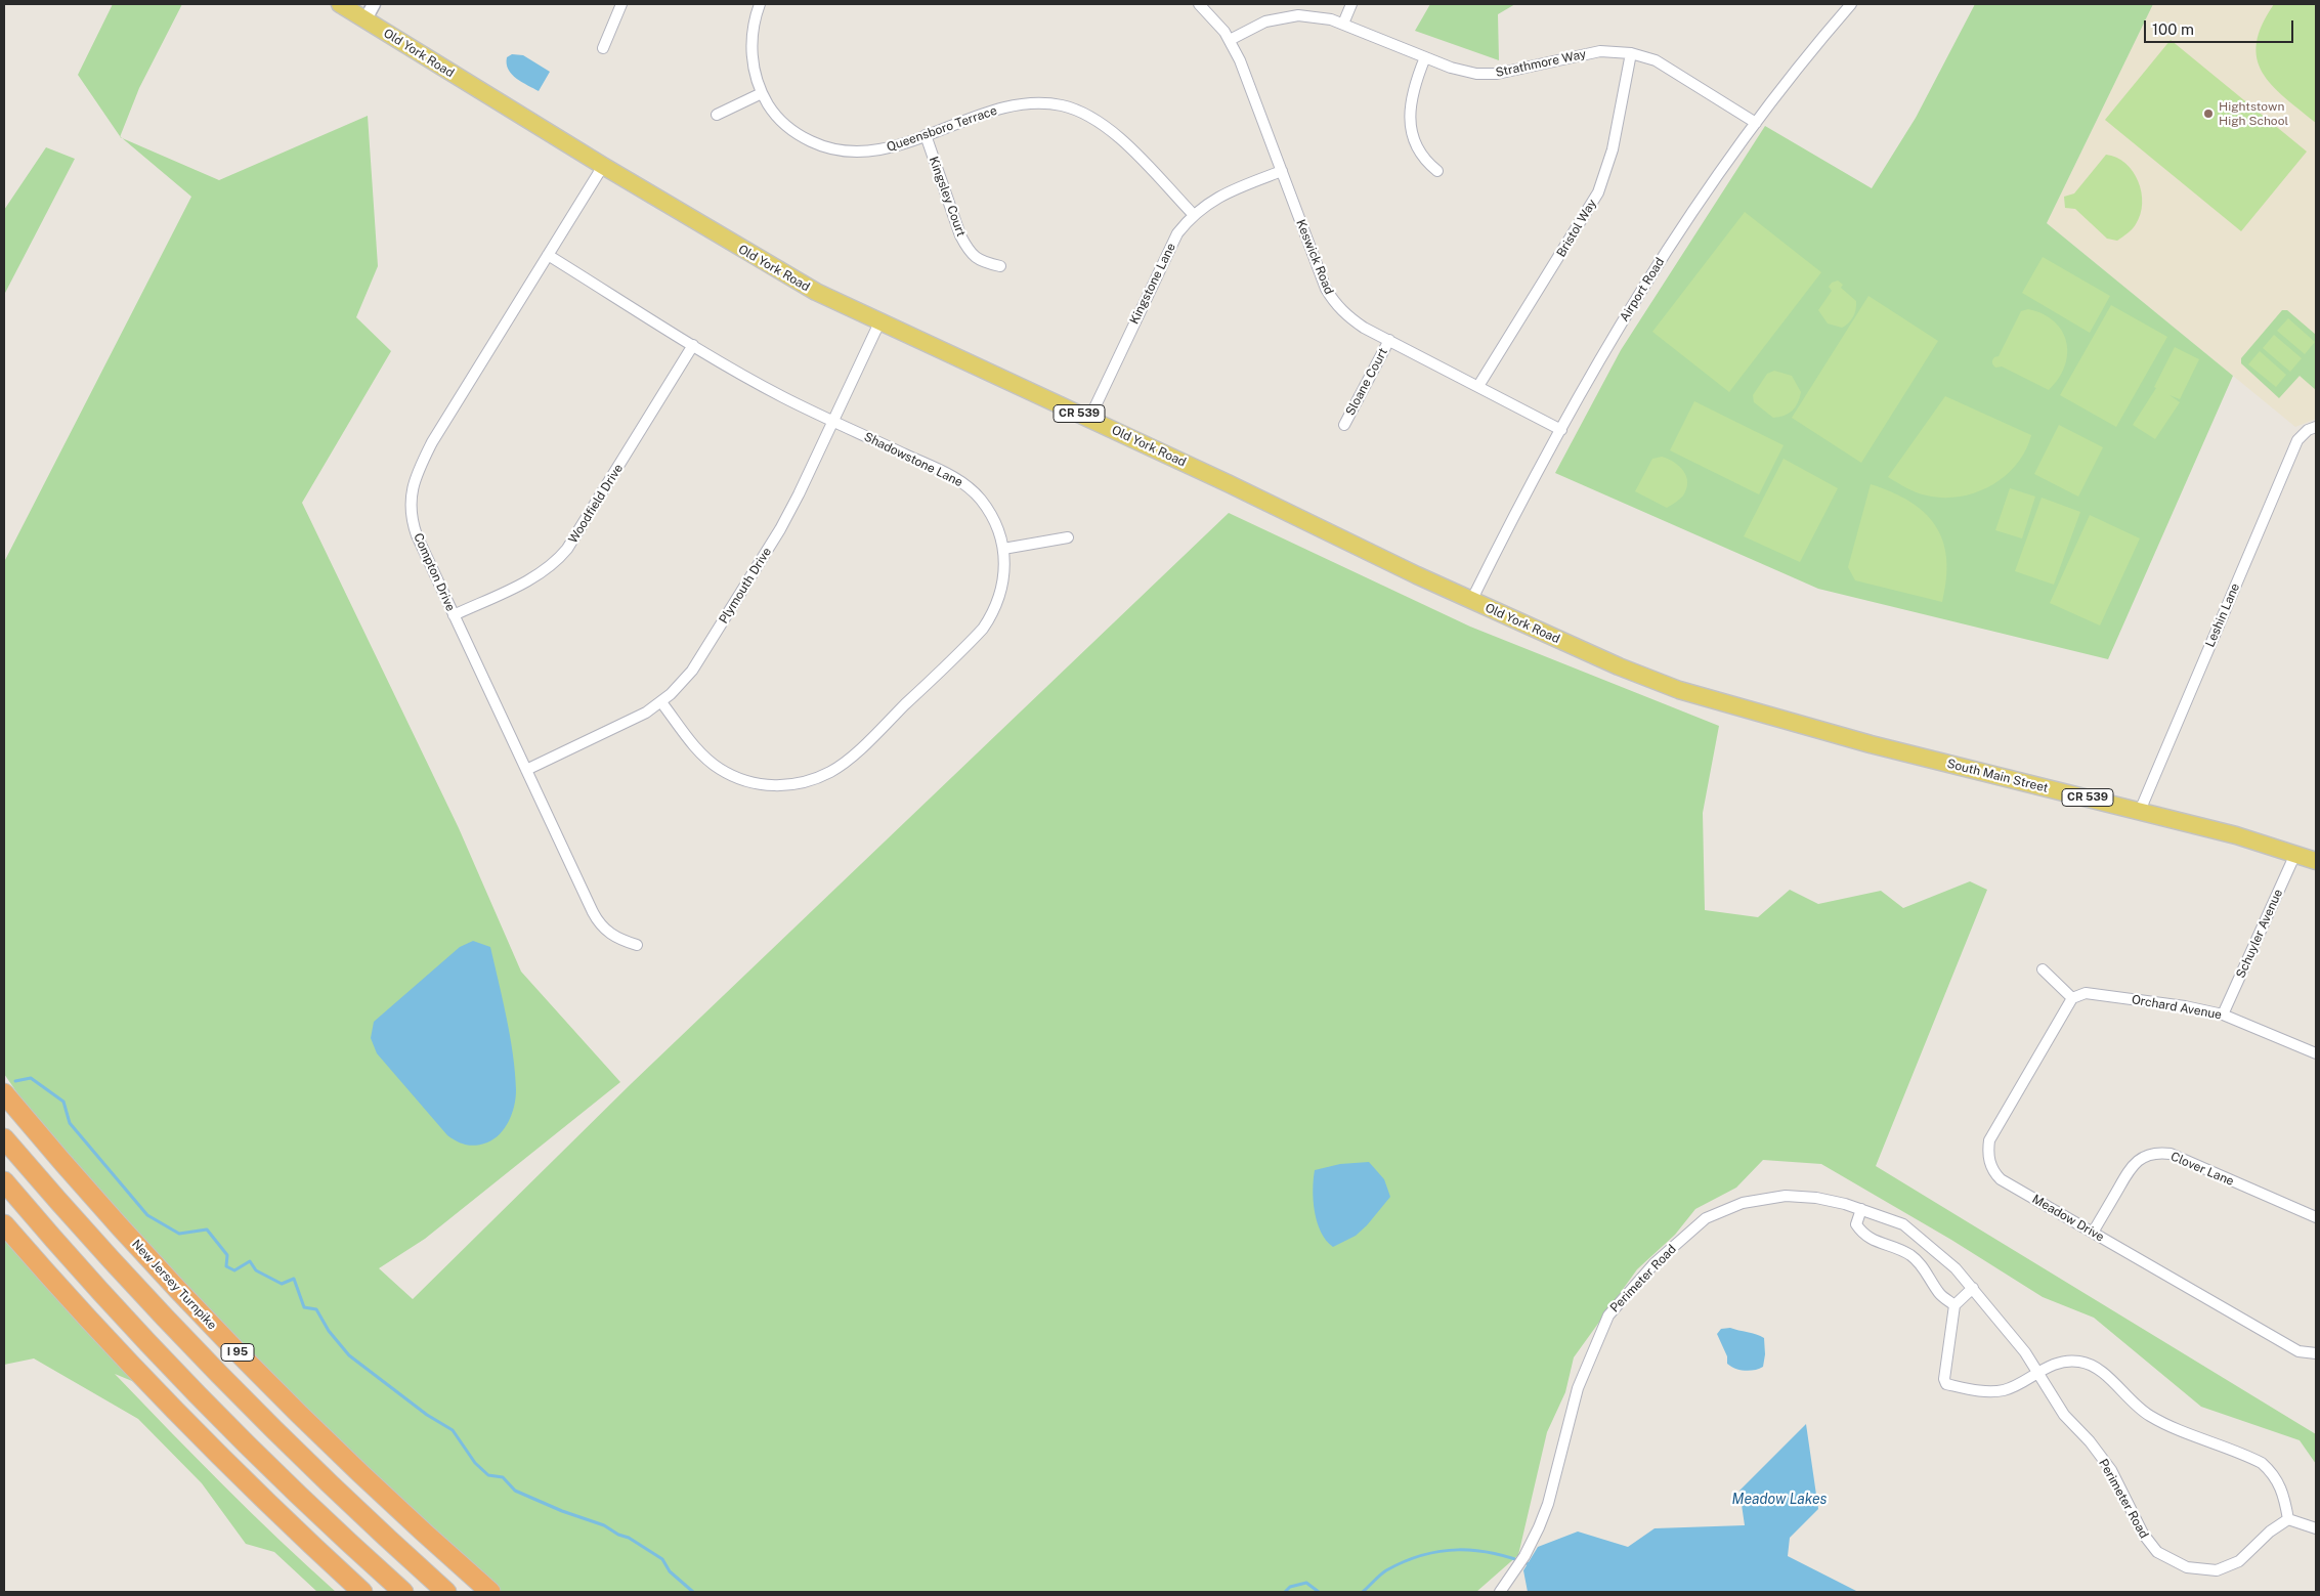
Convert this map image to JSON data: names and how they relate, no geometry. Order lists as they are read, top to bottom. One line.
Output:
{"streets":{"highway":["New Jersey Turnpike","I 95"],"main road":["Old York Road","CR 539","South Main Street"],"street":["Strathmore Way","Queensboro Terrace","Kingsley Court","Bristol Way","Keswick Road","Kingstone Lane","Airport Road","Sloane Court","Shadowstone Lane","Woodfield Drive","Compton Drive","Plymouth Drive","Leshin Lane","Schuyler Avenue","Orchard Avenue","Clover Lane","Meadow Drive","Perimeter Road"]},"crossings":[["Old York Road","Kingstone Lane"],["Old York Road","Airport Road"],["Old York Road","Compton Drive"],["Old York Road","Plymouth Drive"],["Old York Road","South Main Street"],["Strathmore Way","Bristol Way"],["Strathmore Way","Keswick Road"],["Strathmore Way","Airport Road"],["Queensboro Terrace","Kingsley Court"],["Queensboro Terrace","Kingstone Lane"],["Bristol Way","Keswick Road"],["Keswick Road","Kingstone Lane"],["Keswick Road","Airport Road"],["Keswick Road","Sloane Court"],["Shadowstone Lane","Woodfield Drive"],["Shadowstone Lane","Compton Drive"],["Shadowstone Lane","Plymouth Drive"],["Woodfield Drive","Compton Drive"],["Compton Drive","Plymouth Drive"],["Leshin Lane","South Main Street"],["South Main Street","Schuyler Avenue"],["Schuyler Avenue","Orchard Avenue"],["Orchard Avenue","Meadow Drive"],["Clover Lane","Meadow Drive"]],"water":["Meadow Lakes"],"places":["Hightstown High School"],"scale_bar":"100 m"}
